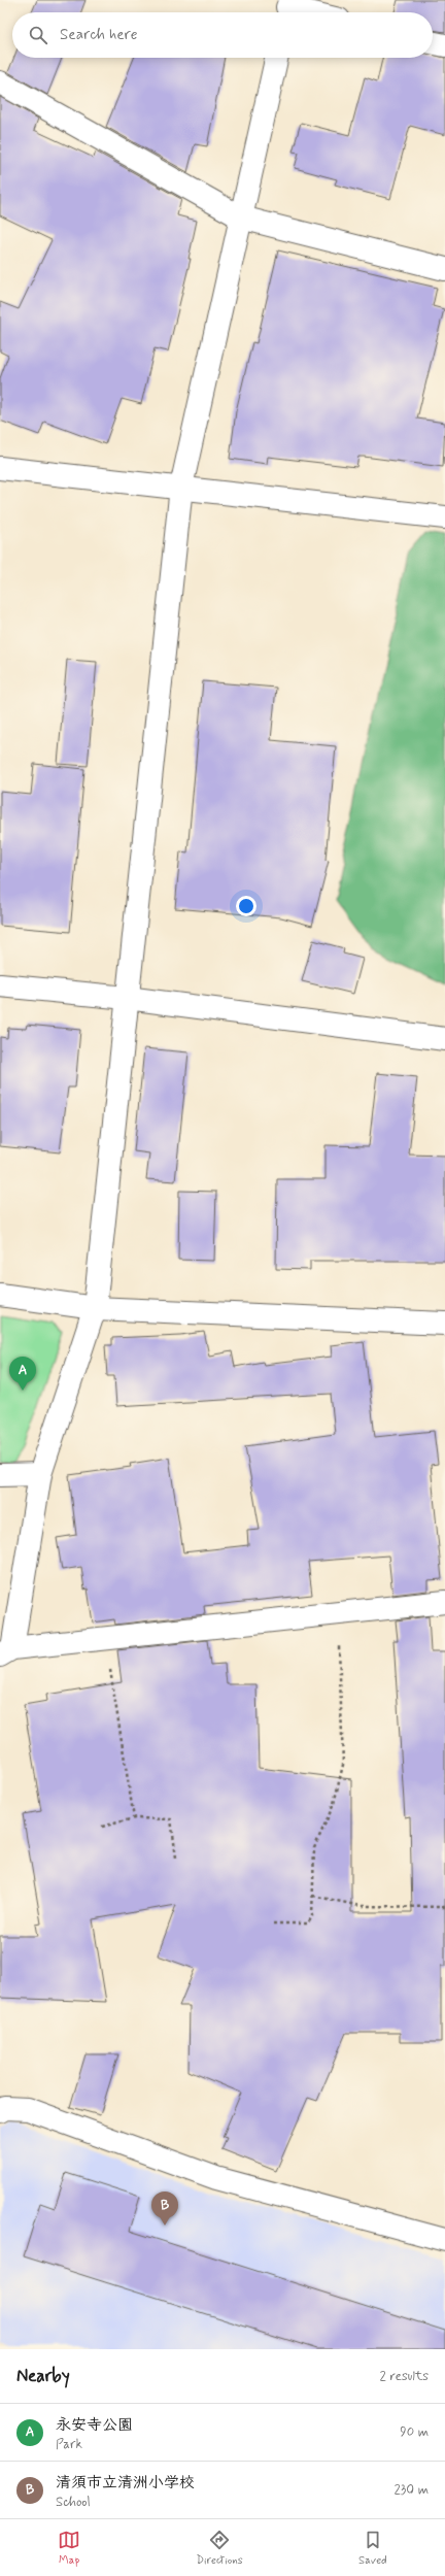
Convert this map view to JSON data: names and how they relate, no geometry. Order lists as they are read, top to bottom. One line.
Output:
{"page":{"search":"Search here","pins":["A","B"],"heading":["Nearby","2 results"],"list":[{"mark":"A","name":"永安寺公園","note":"Park","value":"90 m"},{"mark":"B","name":"清須市立清洲小学校","note":"School","value":"230 m"}],"nav":["Map","Directions","Saved"]}}
